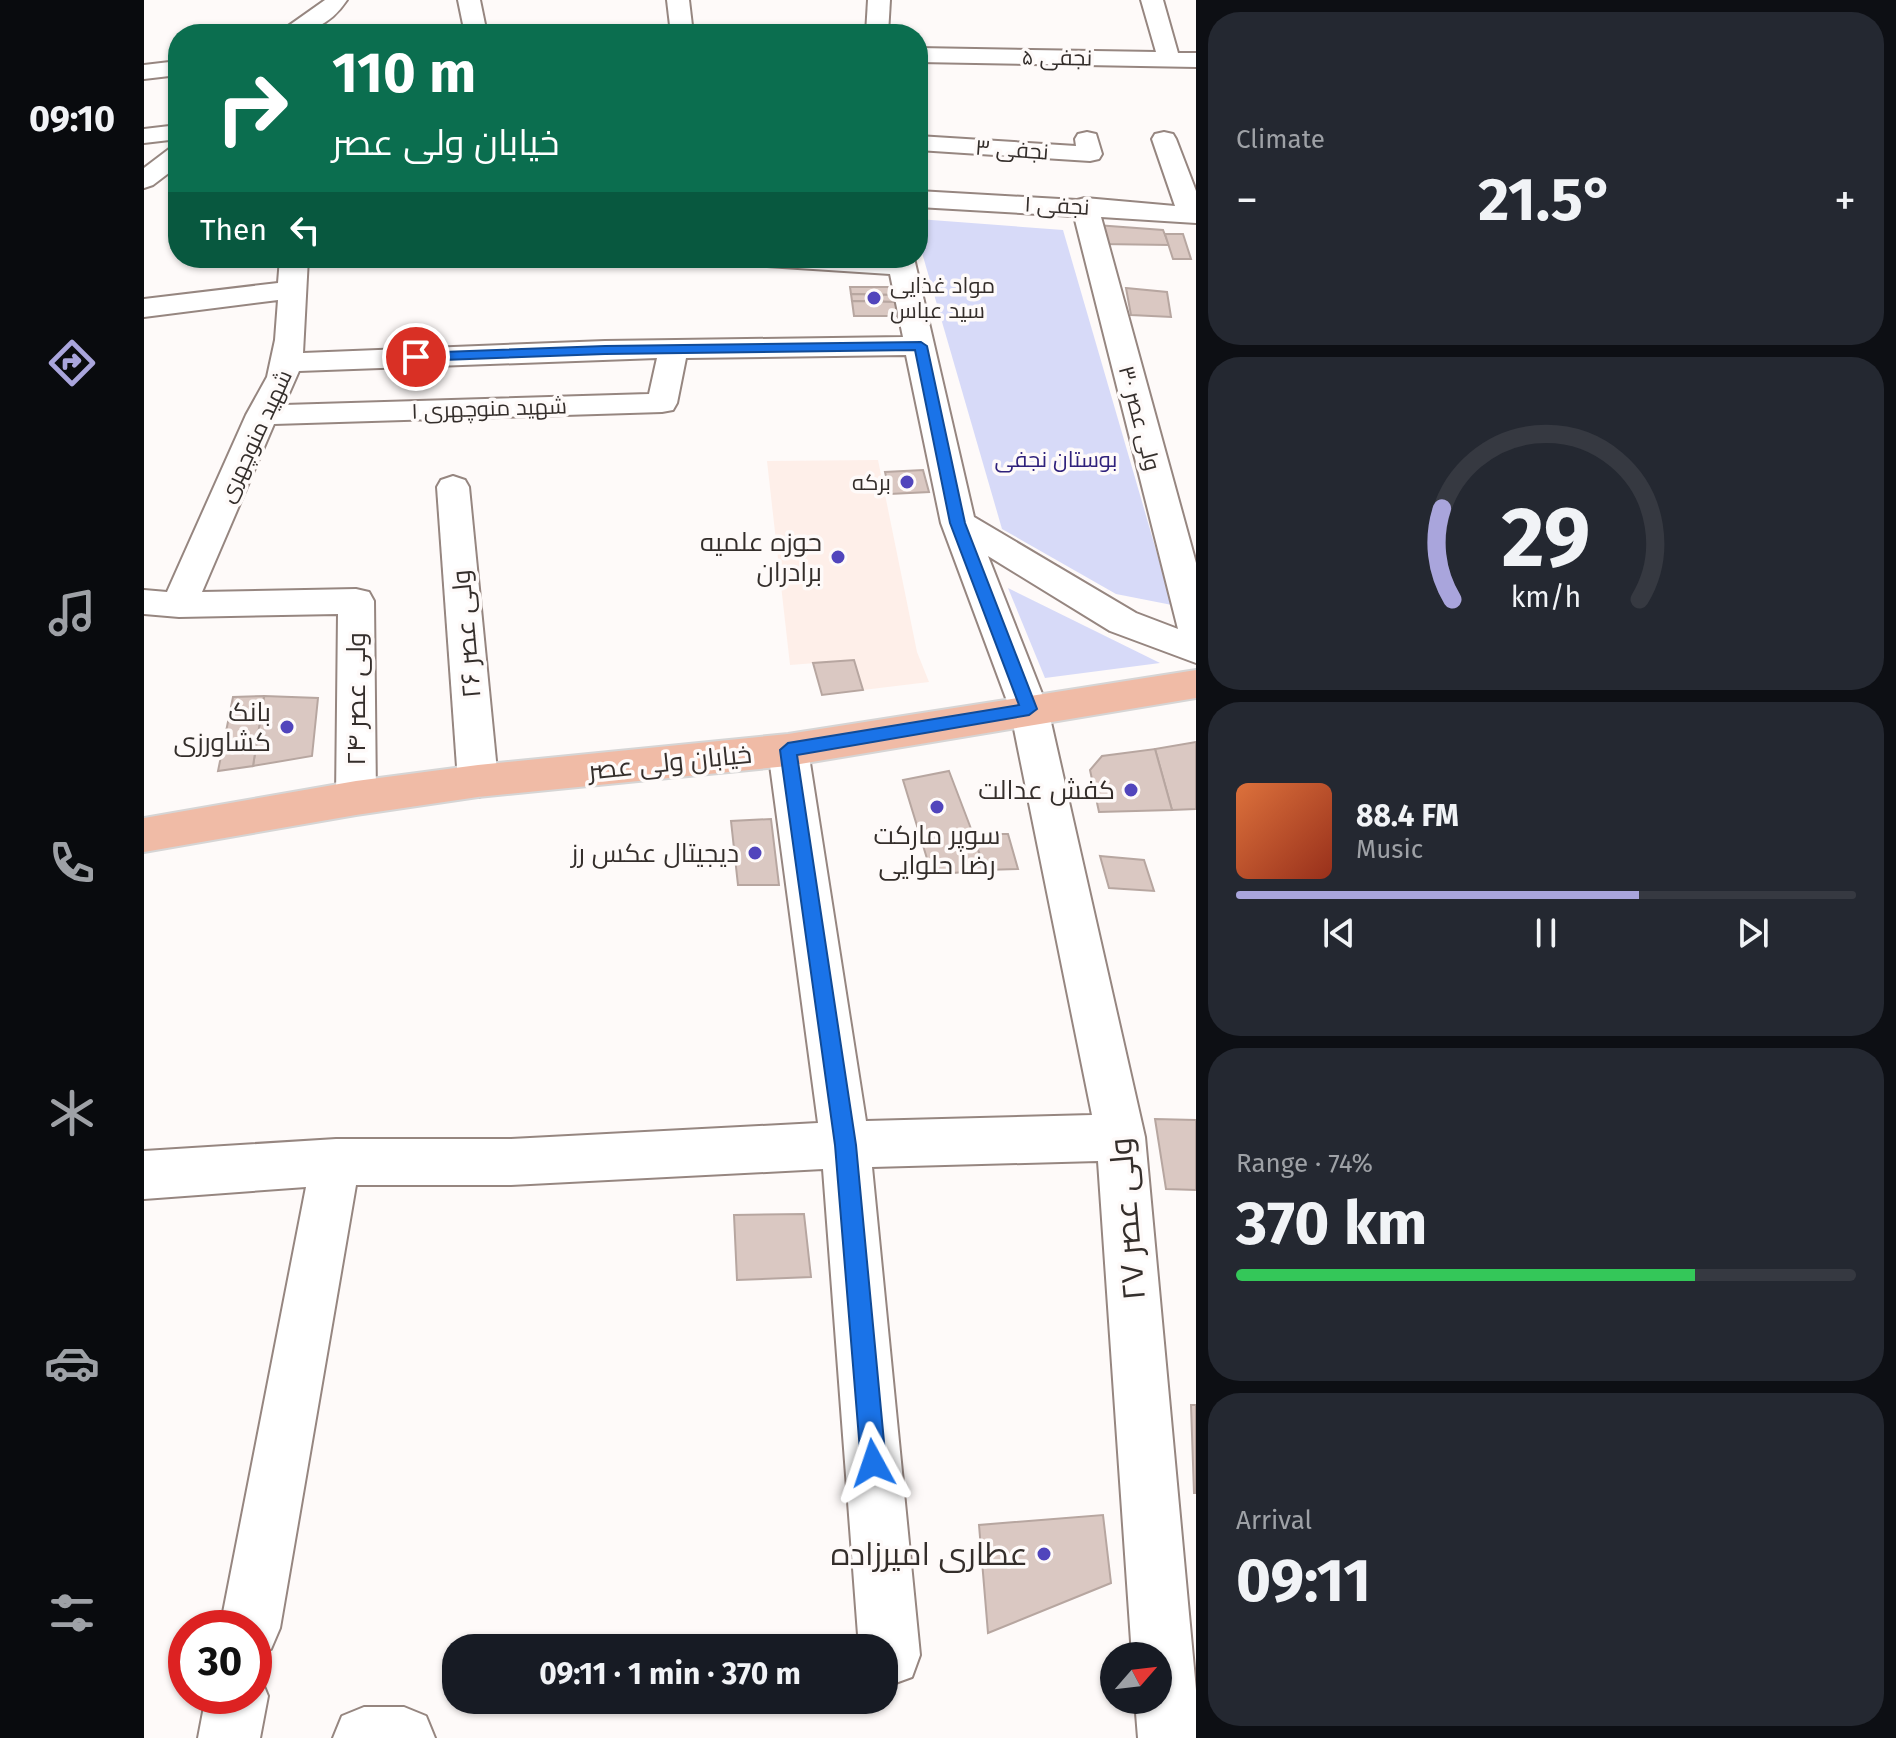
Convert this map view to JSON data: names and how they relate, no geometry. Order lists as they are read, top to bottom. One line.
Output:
{"streets":{"main road":["خیابان ولی عصر"],"street":["نجفی ۵","نجفی ۳","نجفی ۱","شهید منوچهری ۱","ولی عصر ۳۰","شهید منوچهری","ولی عصر ۲۶","ولی عصر ۲۴","ولی عصر ۲۷"]},"crossings":[["نجفی ۱","ولی عصر ۳۰"],["شهید منوچهری ۱","شهید منوچهری"],["شهید منوچهری","ولی عصر ۲۴"],["ولی عصر ۲۶","خیابان ولی عصر"],["ولی عصر ۲۴","خیابان ولی عصر"],["خیابان ولی عصر","ولی عصر ۲۷"]],"parks":["بوستان نجفی"],"places":["مواد غذایی سید عباس","برکه","حوزه علمیه برادران","بانک کشاورزی","کفش عدالت","سوپر مارکت رضا حلوایی","دیجیتال عکس رز","عطاری امیرزاده"],"north":"top right","page":{"tabs":"09:10","tile":["Climate",["Range · 74%","370 km"],["Arrival","09:11"]],"turn":["110 m","خیابان ولی عصر"],"heat":["−","21.5°","+"],"then":"Then","song":["88.4 FM","Music"],"limit":"30","trip":"09:11 · 1 min · 370 m","gauge":["29","km/h"]}}
